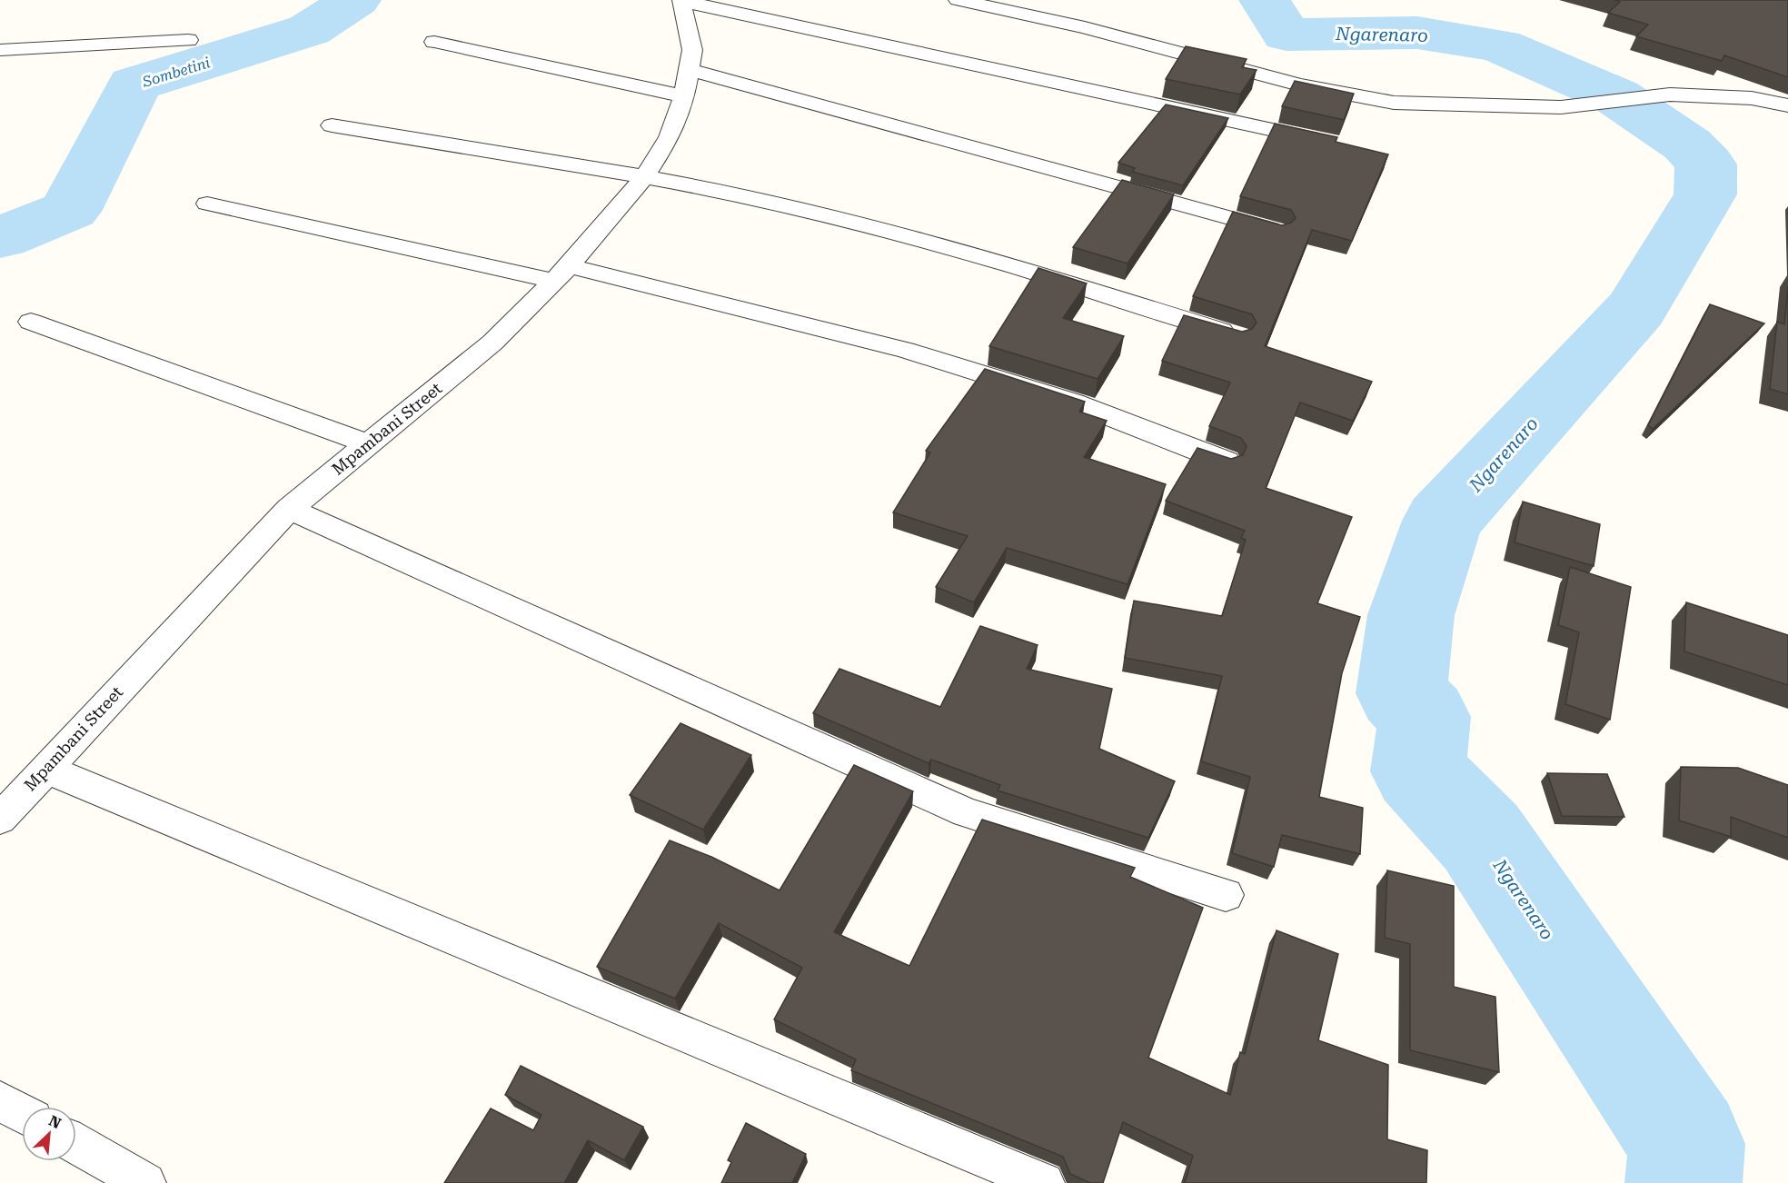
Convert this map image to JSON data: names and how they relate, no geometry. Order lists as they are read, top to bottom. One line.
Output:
{"streets":{"street":["Mpambani Street"]},"water":["Ngarenaro","Sombetini"],"north":"top right"}
